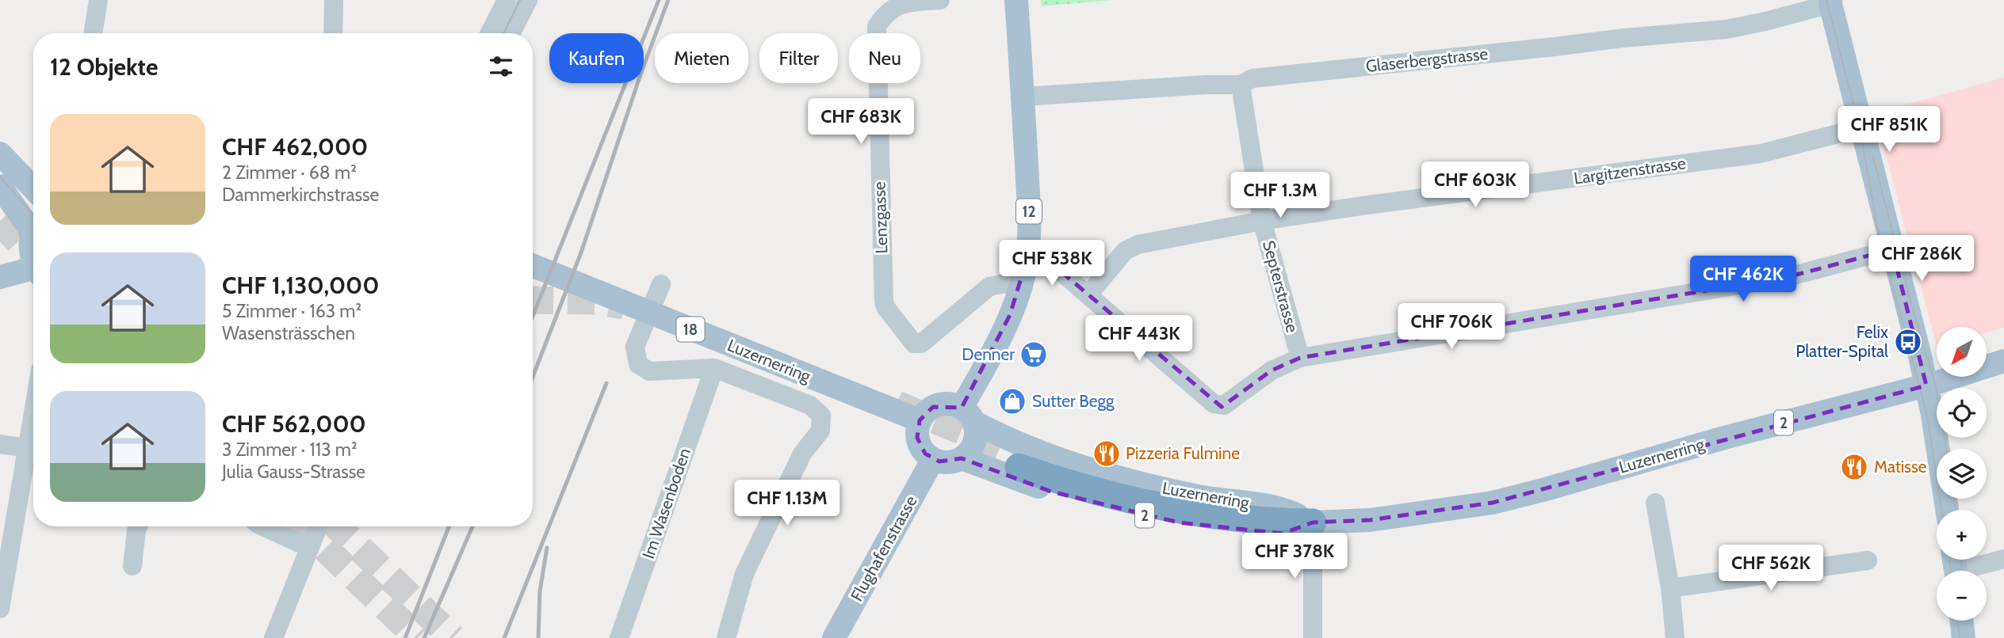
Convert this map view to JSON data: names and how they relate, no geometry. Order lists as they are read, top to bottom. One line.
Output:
{"streets":{"main road":["12","18","Luzernerring","2","Flughafenstrasse"],"street":["Glaserbergstrasse","Largitzenstrasse","Lenzgasse","Septerstrasse","Im Wasenboden"]},"crossings":[["Glaserbergstrasse","12"],["Glaserbergstrasse","Septerstrasse"],["Largitzenstrasse","Septerstrasse"],["12","Lenzgasse"],["12","Luzernerring"],["12","Flughafenstrasse"],["Luzernerring","Flughafenstrasse"]],"places":{"bus stop":["Felix Platter-Spital"],"supermarket":["Denner"],"shop":["Sutter Begg"],"restaurant":["Pizzeria Fulmine","Matisse"]},"north":"bottom left","page":{"chip":["Kaufen","Mieten","Filter","Neu"],"heading":"12 Objekte","price":["CHF 683K","CHF 851K","CHF 603K","CHF 1.3M","CHF 286K","CHF 538K","CHF 462K","CHF 706K","CHF 443K","CHF 1.13M","CHF 378K","CHF 562K"],"list":[{"name":"CHF 462,000","note":"2 Zimmer · 68 m² · Dammerkirchstrasse"},{"name":"CHF 1,130,000","note":"5 Zimmer · 163 m² · Wasensträsschen"},{"name":"CHF 562,000","note":"3 Zimmer · 113 m² · Julia Gauss-Strasse"}],"map_buttons":["+","−"]}}
